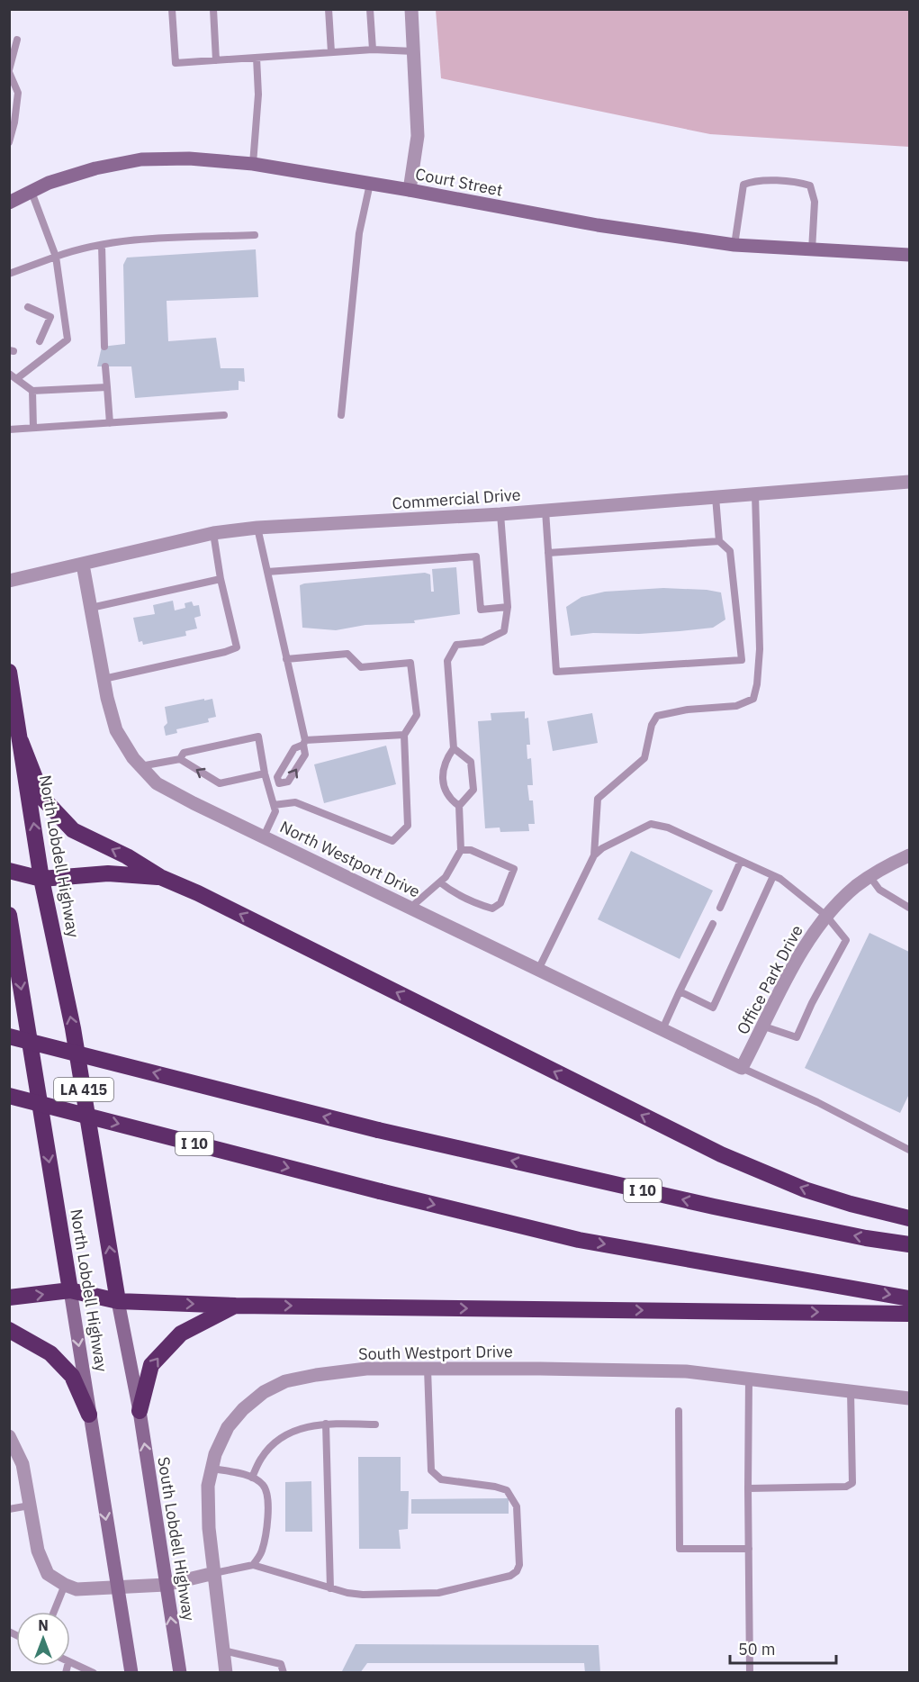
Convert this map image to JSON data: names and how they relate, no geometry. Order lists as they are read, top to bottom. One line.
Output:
{"streets":{"highway":["North Lobdell Highway","LA 415","I 10"],"main road":["Court Street","South Lobdell Highway"],"street":["Commercial Drive","North Westport Drive","Office Park Drive","South Westport Drive"]},"crossings":[["Commercial Drive","North Westport Drive"],["North Lobdell Highway","LA 415"],["North Westport Drive","Office Park Drive"],["LA 415","South Lobdell Highway"]],"one_way":["South Lobdell Highway"],"scale_bar":"50 m","north":"top"}
